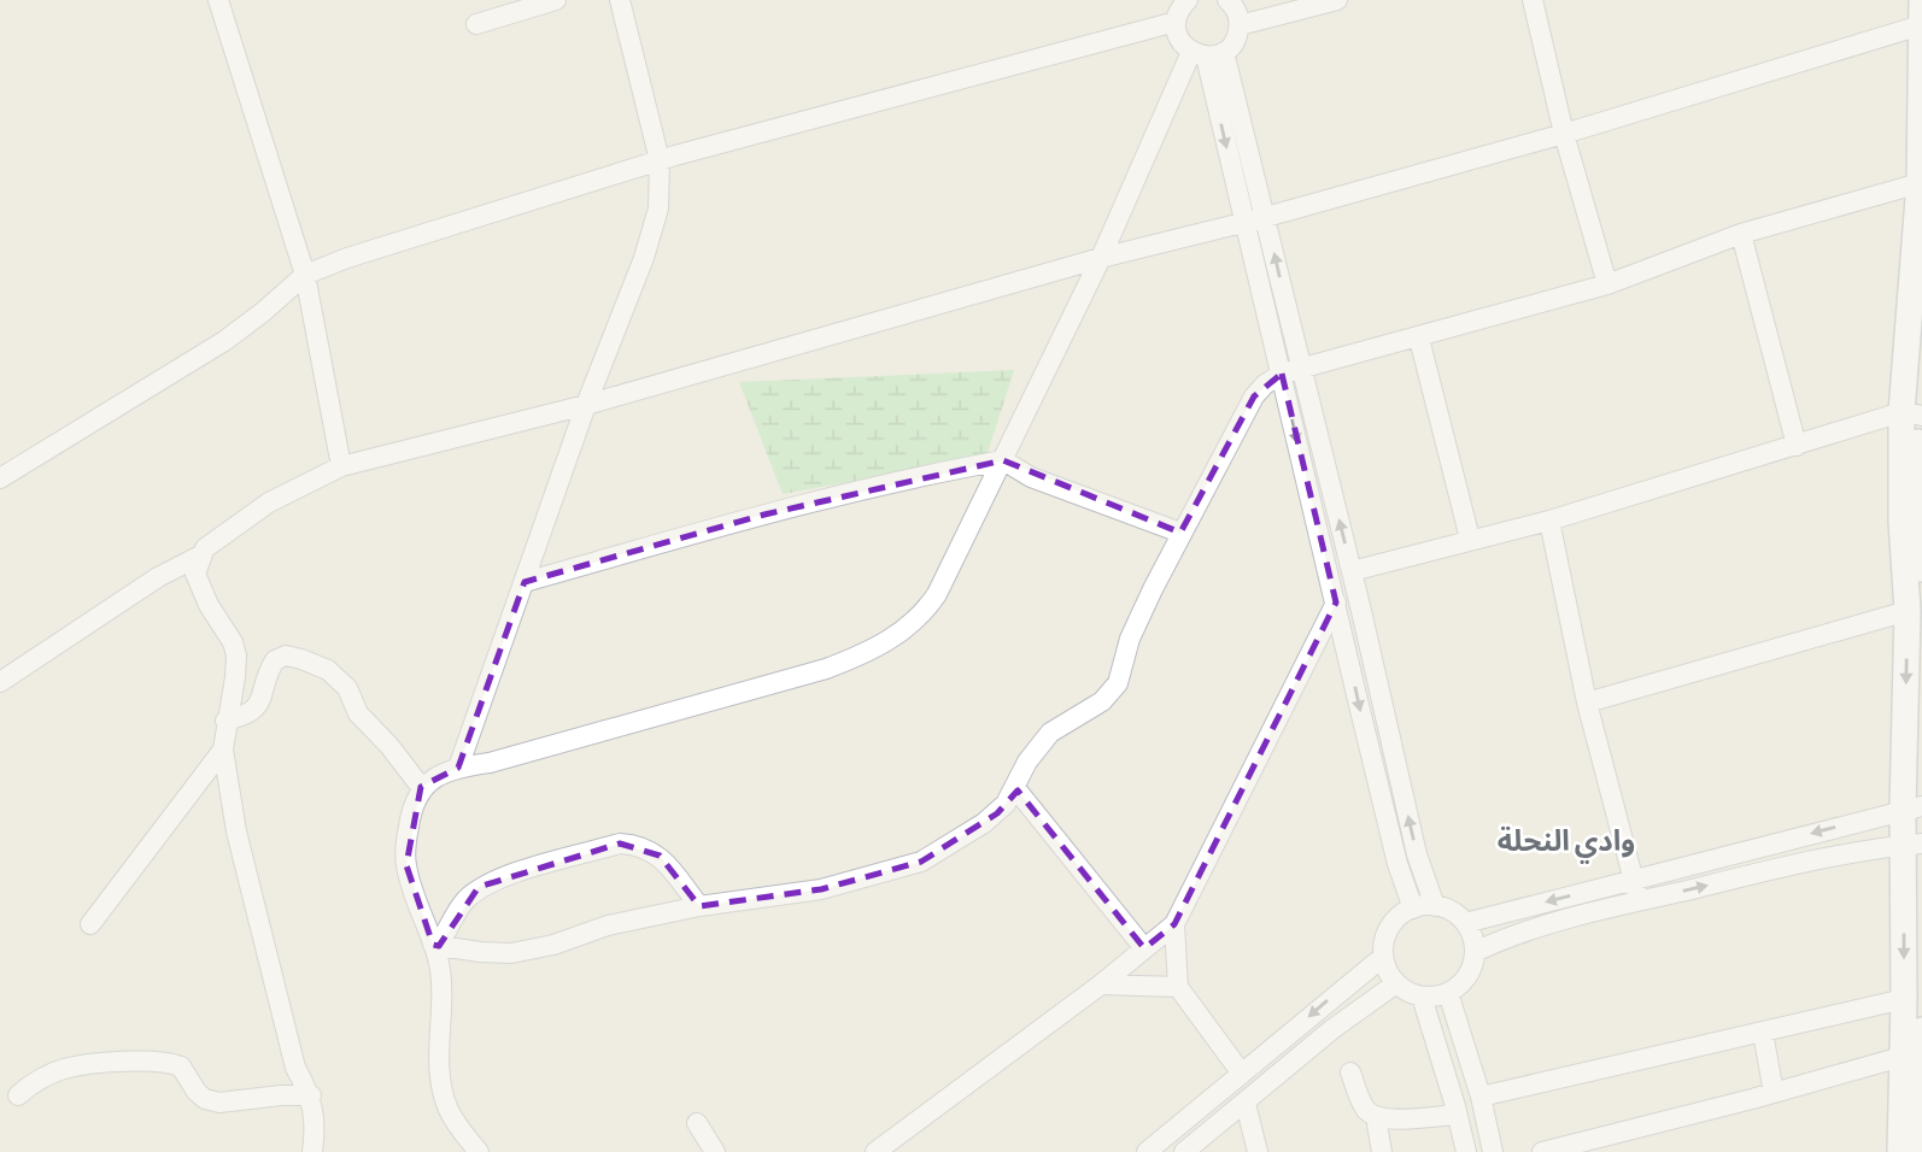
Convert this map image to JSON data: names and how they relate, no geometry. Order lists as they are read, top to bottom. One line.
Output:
{"districts":["وادي النحلة"]}
